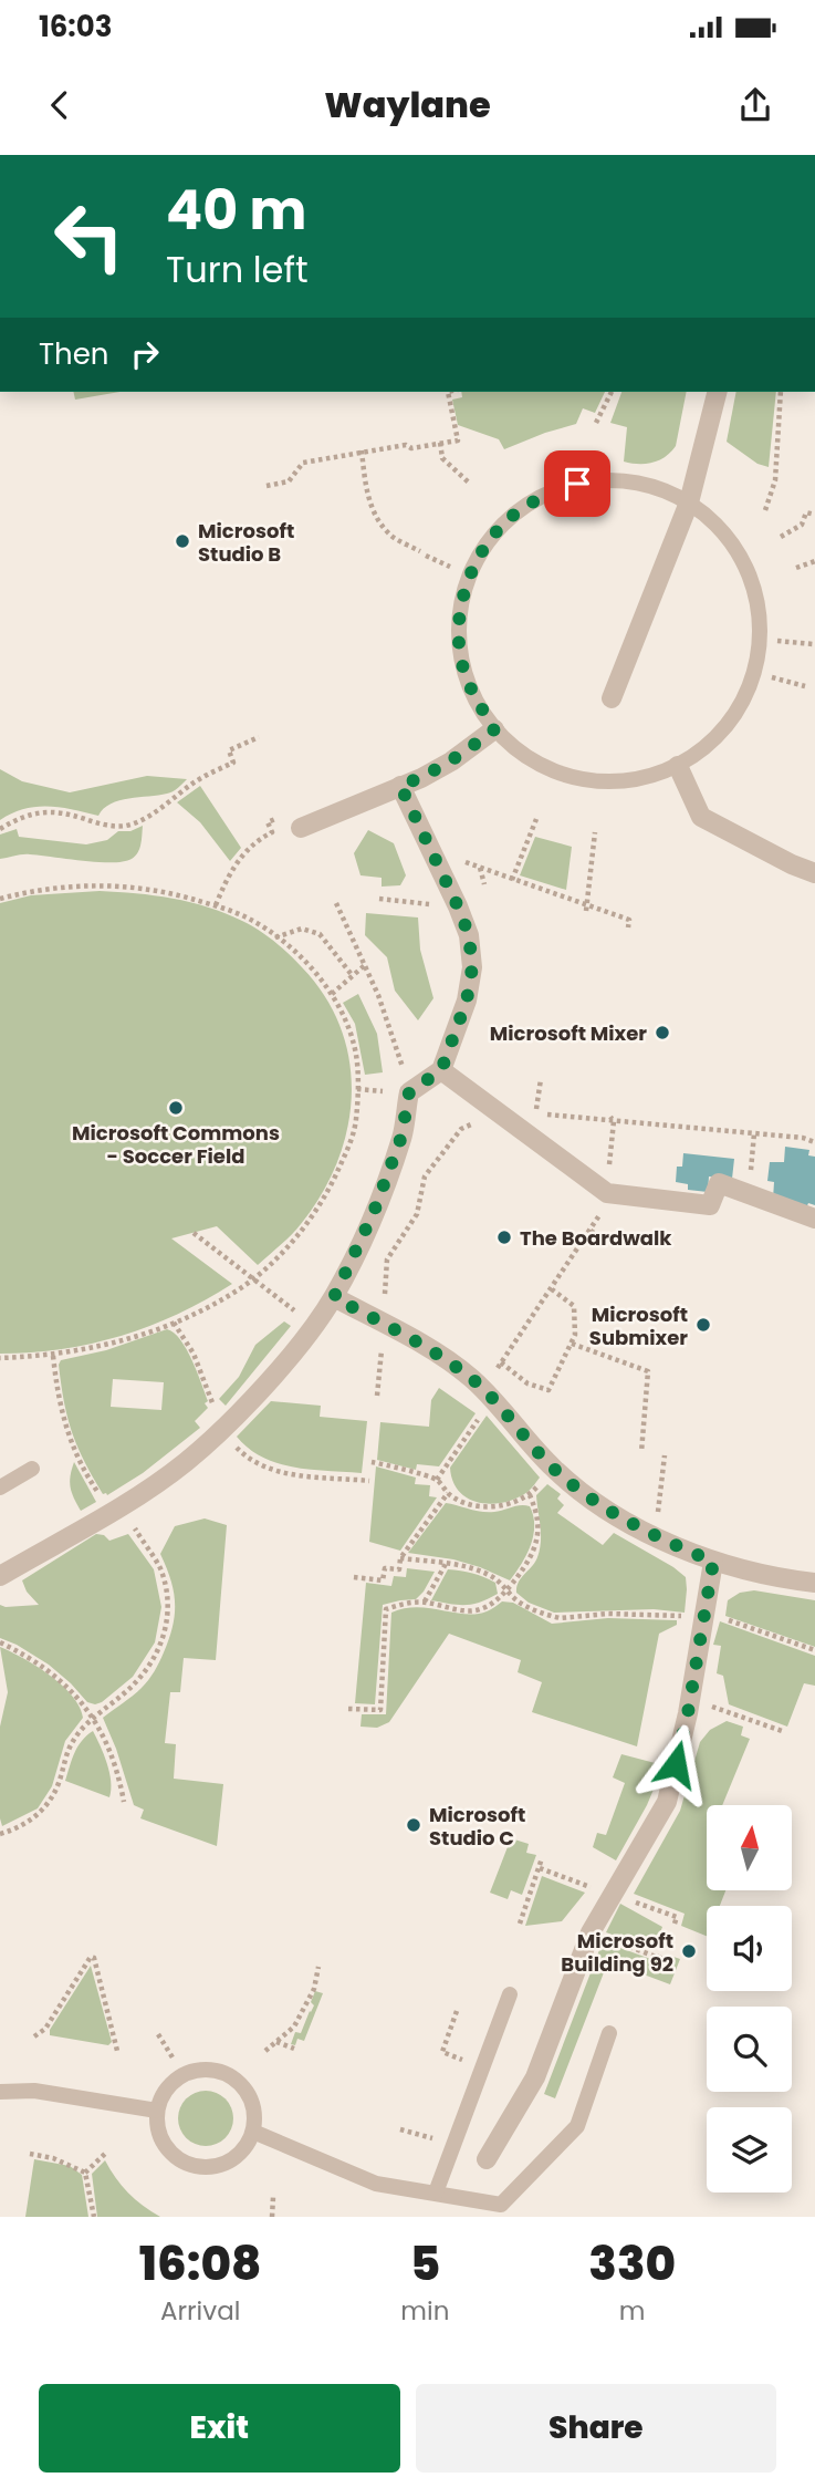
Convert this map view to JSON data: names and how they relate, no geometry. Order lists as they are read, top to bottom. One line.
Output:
{"places":["Microsoft Studio B","Microsoft Mixer","Microsoft Commons - Soccer Field","The Boardwalk","Microsoft Submixer","Microsoft Studio C","Microsoft Building 92"],"north":"top","page":{"status":"16:03","header":"Waylane","turn":["40 m","Turn left"],"then":"Then","eta":["16:08","Arrival","5","min","330","m"],"buttons":["Exit","Share"]}}
